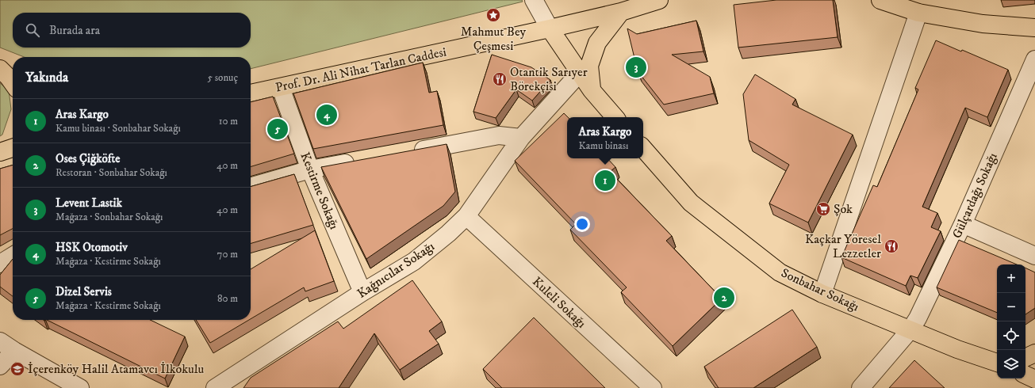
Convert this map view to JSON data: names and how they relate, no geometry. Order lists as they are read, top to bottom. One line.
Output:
{"streets":{"main road":["Prof. Dr. Ali Nihat Tarlan Caddesi","Sonbahar Sokağı"],"street":["Kestirme Sokağı","Gülçardağı Sokağı","Kağnıcılar Sokağı","Kuleli Sokağı"]},"crossings":[["Prof. Dr. Ali Nihat Tarlan Caddesi","Kestirme Sokağı"],["Kestirme Sokağı","Kağnıcılar Sokağı"],["Gülçardağı Sokağı","Sonbahar Sokağı"],["Kağnıcılar Sokağı","Kuleli Sokağı"]],"places":{"place":["Mahmut Bey Çeşmesi"],"restaurant":["Otantik Sarıyer Börekçisi","Kaçkar Yöresel Lezzetler"],"supermarket":["Şok"],"school or university":["İçerenköy Halil Atamavcı İlkokulu"]},"page":{"search":"Burada ara","pins":["3","4","5","1","2"],"heading":["Yakında","5 sonuç"],"list":[{"mark":"1","name":"Aras Kargo","note":"Kamu binası · Sonbahar Sokağı","value":"10 m"},{"mark":"2","name":"Oses Çiğköfte","note":"Restoran · Sonbahar Sokağı","value":"40 m"},{"mark":"3","name":"Levent Lastik","note":"Mağaza · Sonbahar Sokağı","value":"40 m"},{"mark":"4","name":"HSK Otomotiv","note":"Mağaza · Kestirme Sokağı","value":"70 m"},{"mark":"5","name":"Dizel Servis","note":"Mağaza · Kestirme Sokağı","value":"80 m"}],"popup":["Aras Kargo","Kamu binası"],"map_buttons":["+","−"]}}
